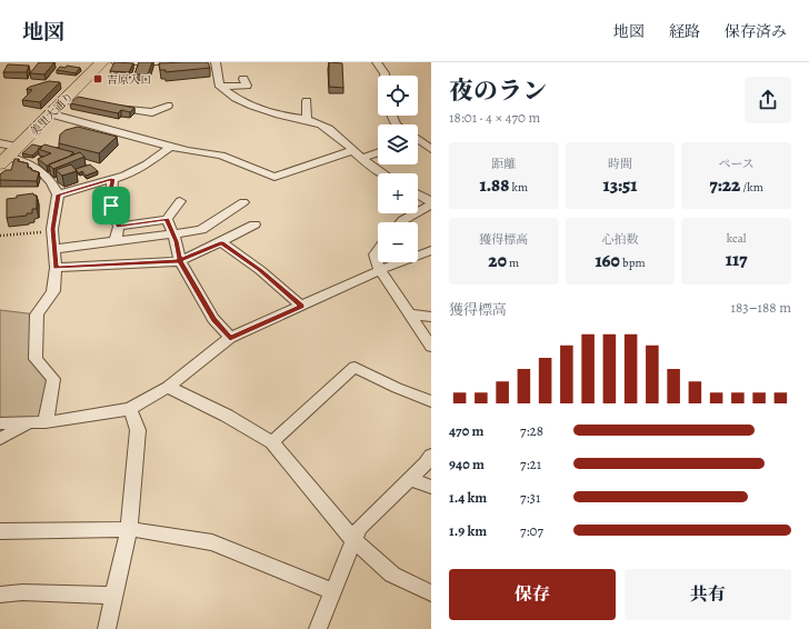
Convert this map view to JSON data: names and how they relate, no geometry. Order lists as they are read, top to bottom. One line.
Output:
{"streets":{"main road":["美里大通り"]},"places":{"transit":["吉原入口"]},"page":{"header":"地図","nav":["地図","経路","保存済み"],"heading":["夜のラン","18:01 · 4 × 470 m"],"map_buttons":["+","−"],"stats":[["距離","1.88 km"],["時間","13:51"],["ペース","7:22 /km"],["獲得標高","20 m"],["心拍数","160 bpm"],["kcal","117"]],"chart":["獲得標高","183–188 m"],"list":[{"name":"470 m","note":"7:28"},{"name":"940 m","note":"7:21"},{"name":"1.4 km","note":"7:31"},{"name":"1.9 km","note":"7:07"}],"buttons":["保存","共有"]}}
